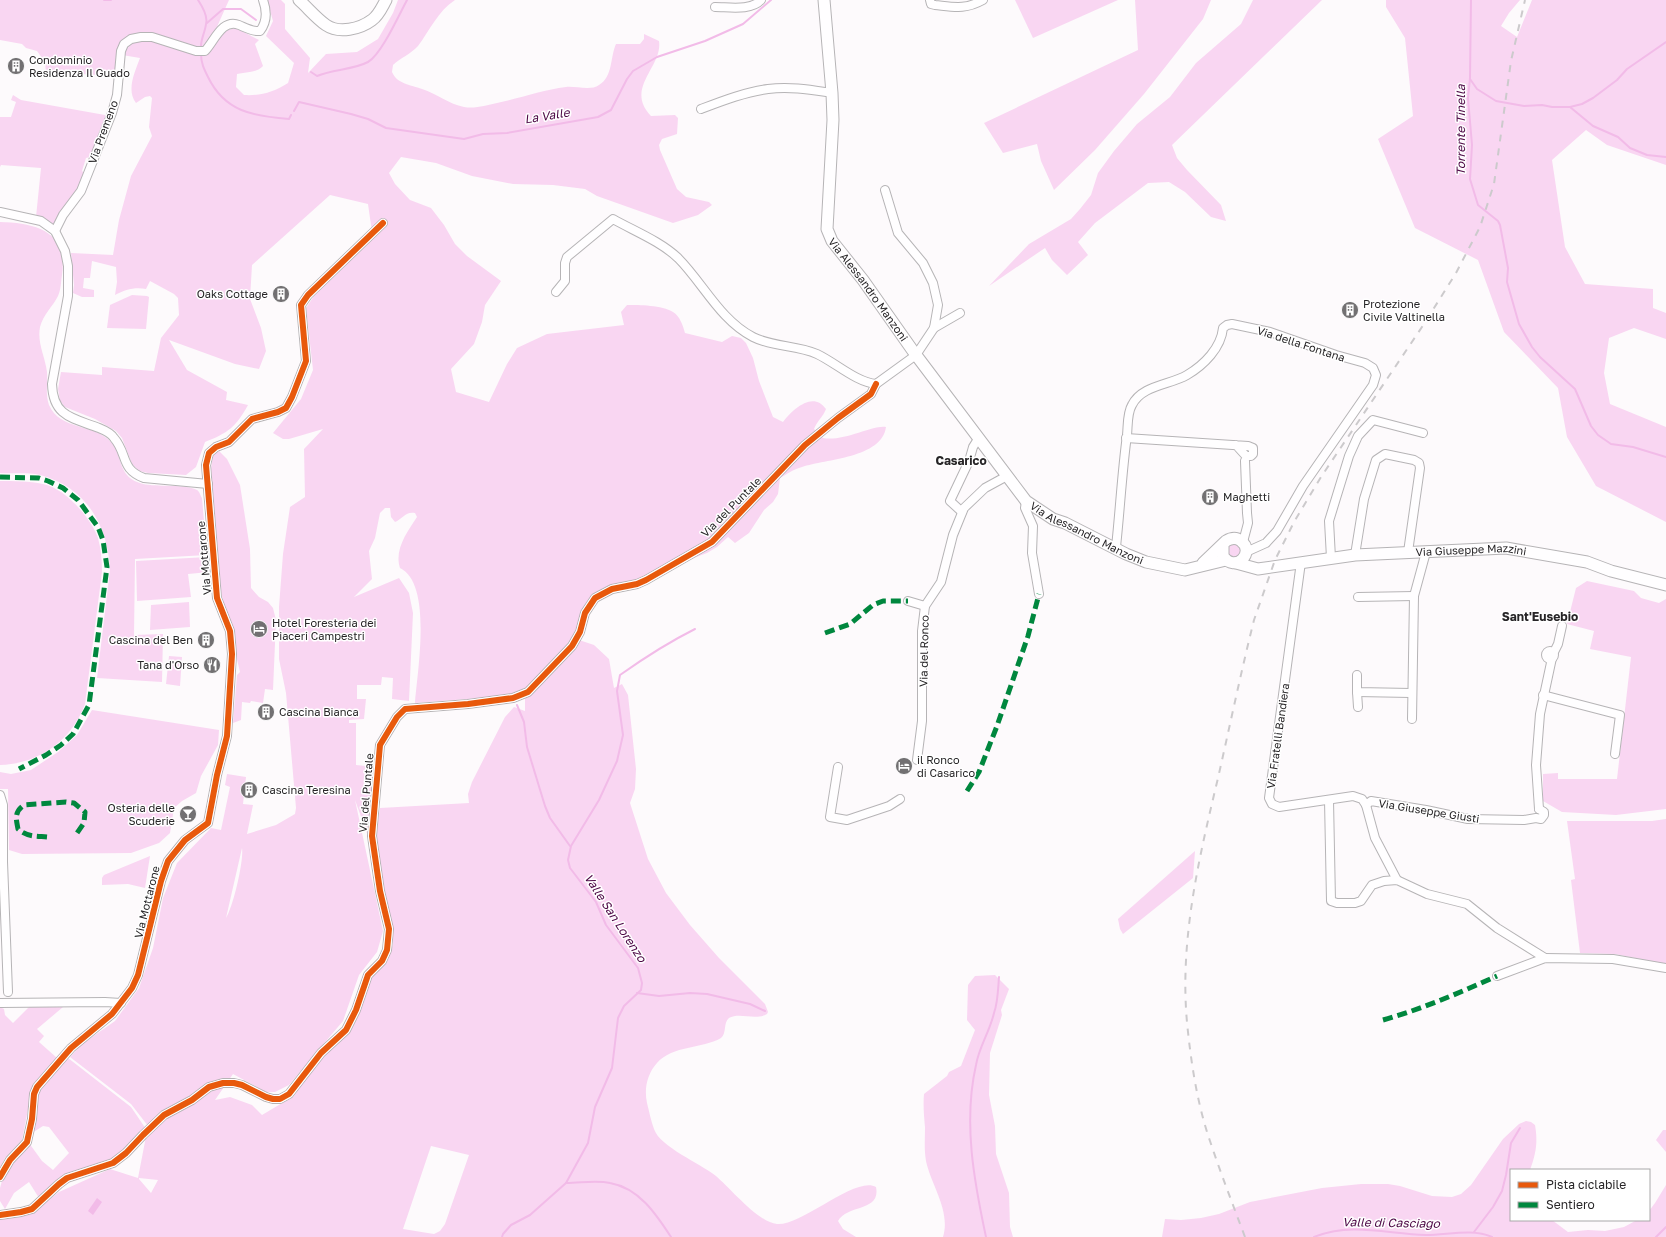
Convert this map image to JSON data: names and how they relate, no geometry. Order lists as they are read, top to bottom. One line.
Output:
{"streets":{"street":["Via Premeno","Via Alessandro Manzoni","Via della Fontana","Via del Puntale","Via Giuseppe Mazzini","Via Mottarone","Via del Ronco","Via Fratelli Bandiera","Via Giuseppe Giusti"]},"crossings":[["Via Alessandro Manzoni","Via della Fontana"],["Via Alessandro Manzoni","Via del Puntale"],["Via Alessandro Manzoni","Via Giuseppe Mazzini"],["Via Alessandro Manzoni","Via del Ronco"],["Via Giuseppe Mazzini","Via Fratelli Bandiera"],["Via Fratelli Bandiera","Via Giuseppe Giusti"]],"districts":["Casarico","Sant'Eusebio"],"water":["La Valle","Torrente Tinella","Valle San Lorenzo","Valle di Casciago"],"places":{"building":["Condominio Residenza Il Guado","Oaks Cottage","Protezione Civile Valtinella","Maghetti","Cascina del Ben","Cascina Bianca","Cascina Teresina"],"hotel":["Hotel Foresteria dei Piaceri Campestri","il Ronco di Casarico"],"restaurant":["Tana d'Orso"],"bar":["Osteria delle Scuderie"]},"legend":["Pista ciclabile","Sentiero"]}
